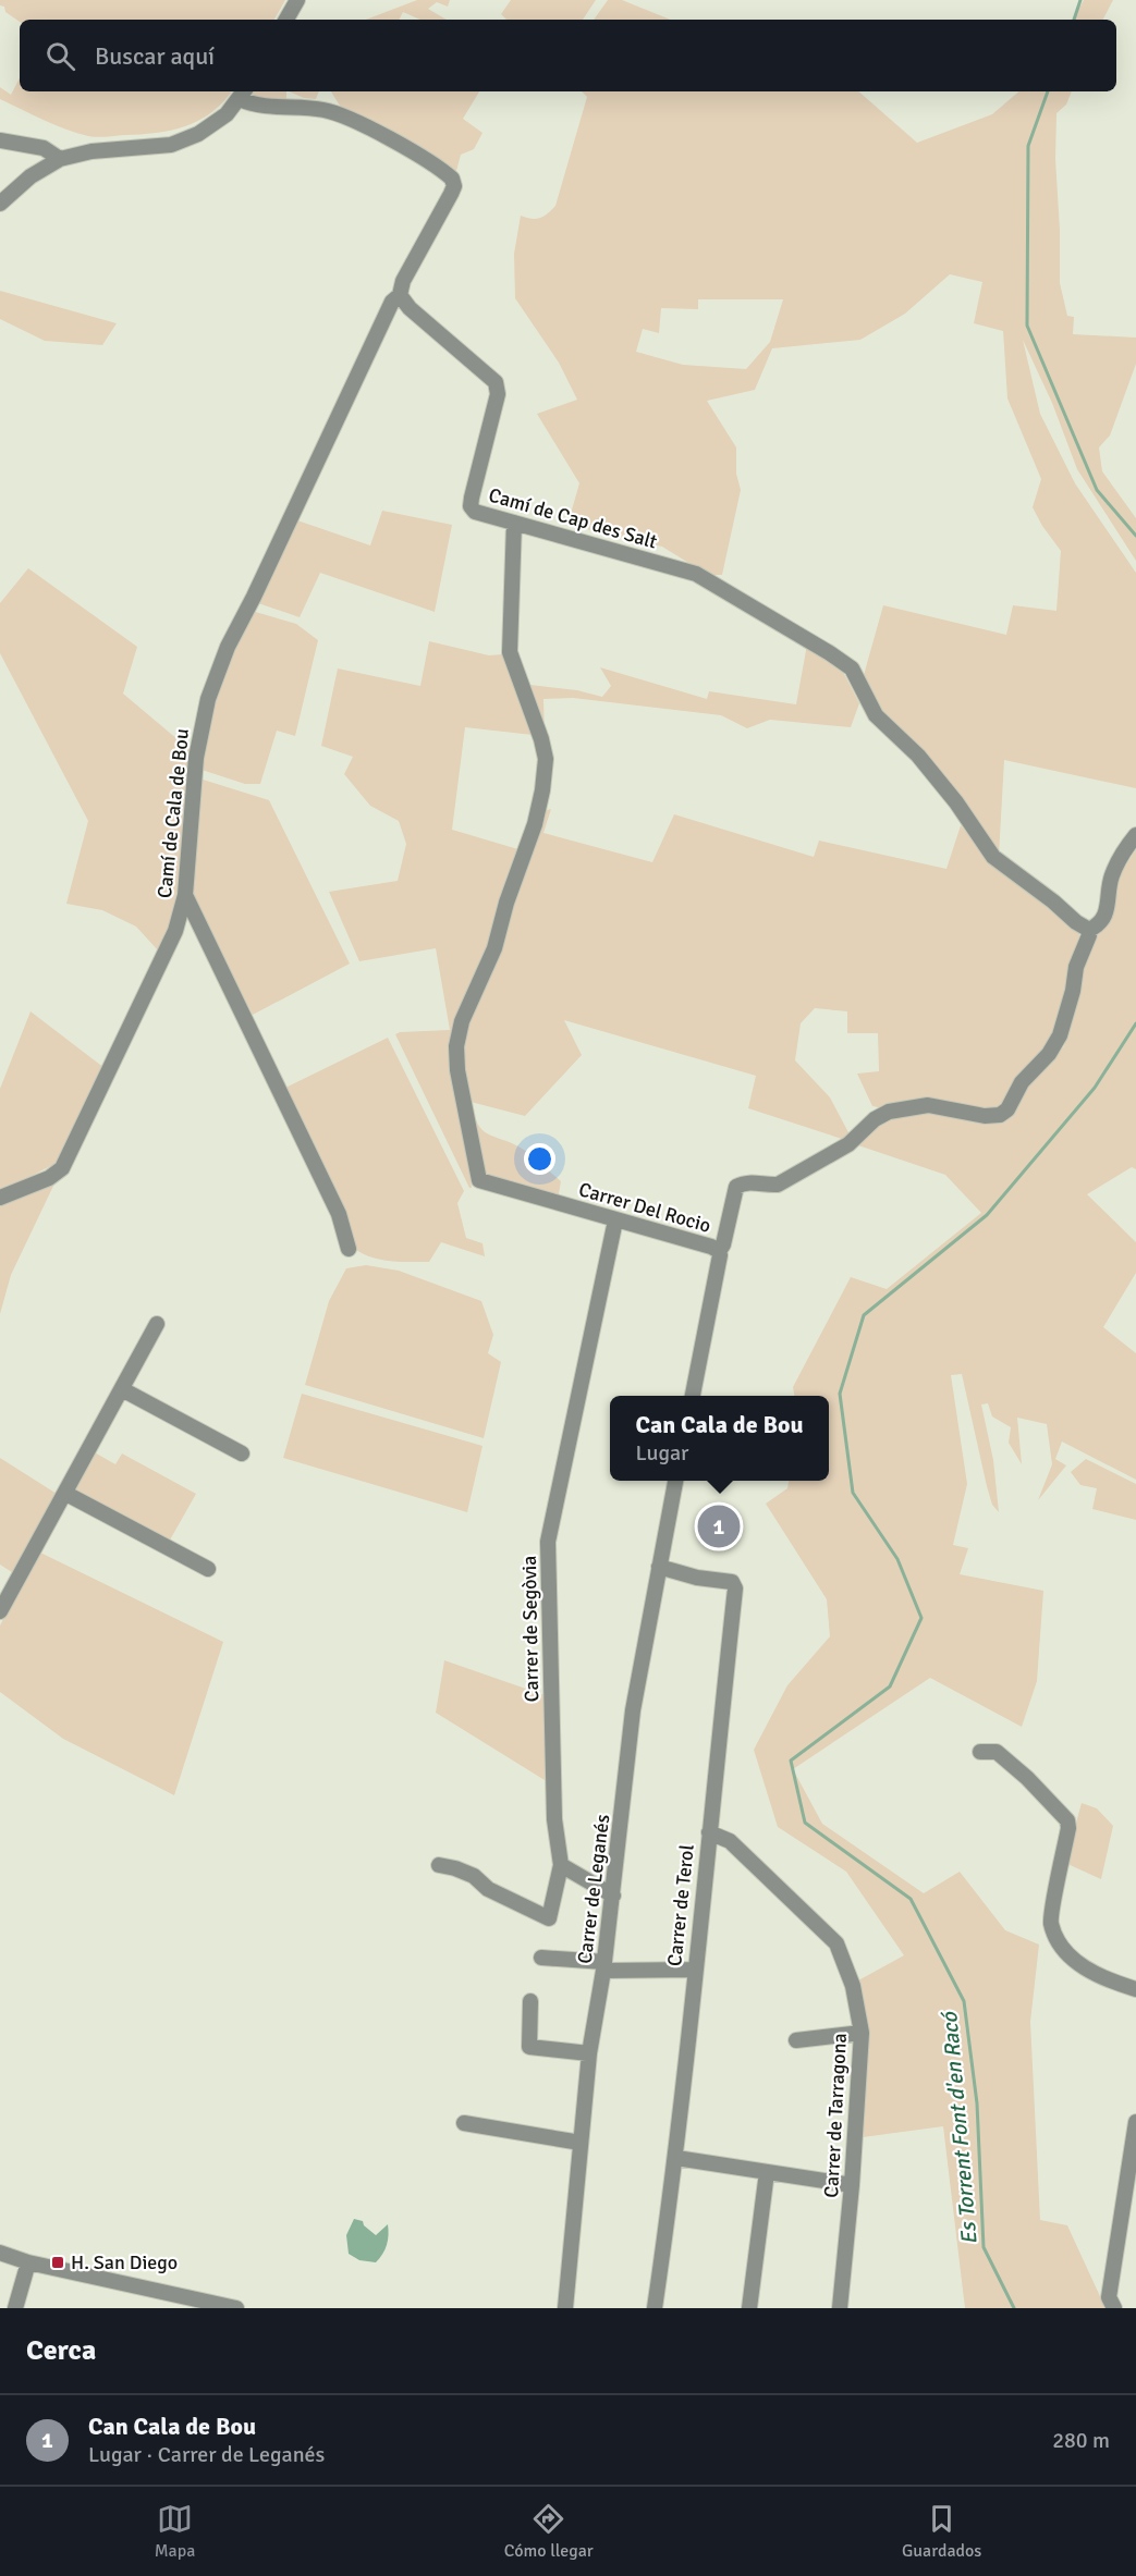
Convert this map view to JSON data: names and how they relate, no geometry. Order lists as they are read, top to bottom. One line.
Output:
{"streets":{"street":["Camí de Cap des Salt","Camí de Cala de Bou","Carrer Del Rocio","Carrer de Segòvia","Carrer de Leganés","Carrer de Terol","Carrer de Tarragona"]},"crossings":[["Camí de Cap des Salt","Camí de Cala de Bou"],["Camí de Cap des Salt","Carrer Del Rocio"],["Carrer Del Rocio","Carrer de Segòvia"],["Carrer de Leganés","Carrer de Terol"],["Carrer de Terol","Carrer de Tarragona"]],"water":["Es Torrent Font d'en Racó"],"places":{"transit":["H. San Diego"]},"page":{"search":"Buscar aquí","popup":["Can Cala de Bou","Lugar"],"pins":"1","heading":"Cerca","list":[{"mark":"1","name":"Can Cala de Bou","note":"Lugar · Carrer de Leganés","value":"280 m"}],"nav":["Mapa","Cómo llegar","Guardados"]}}
